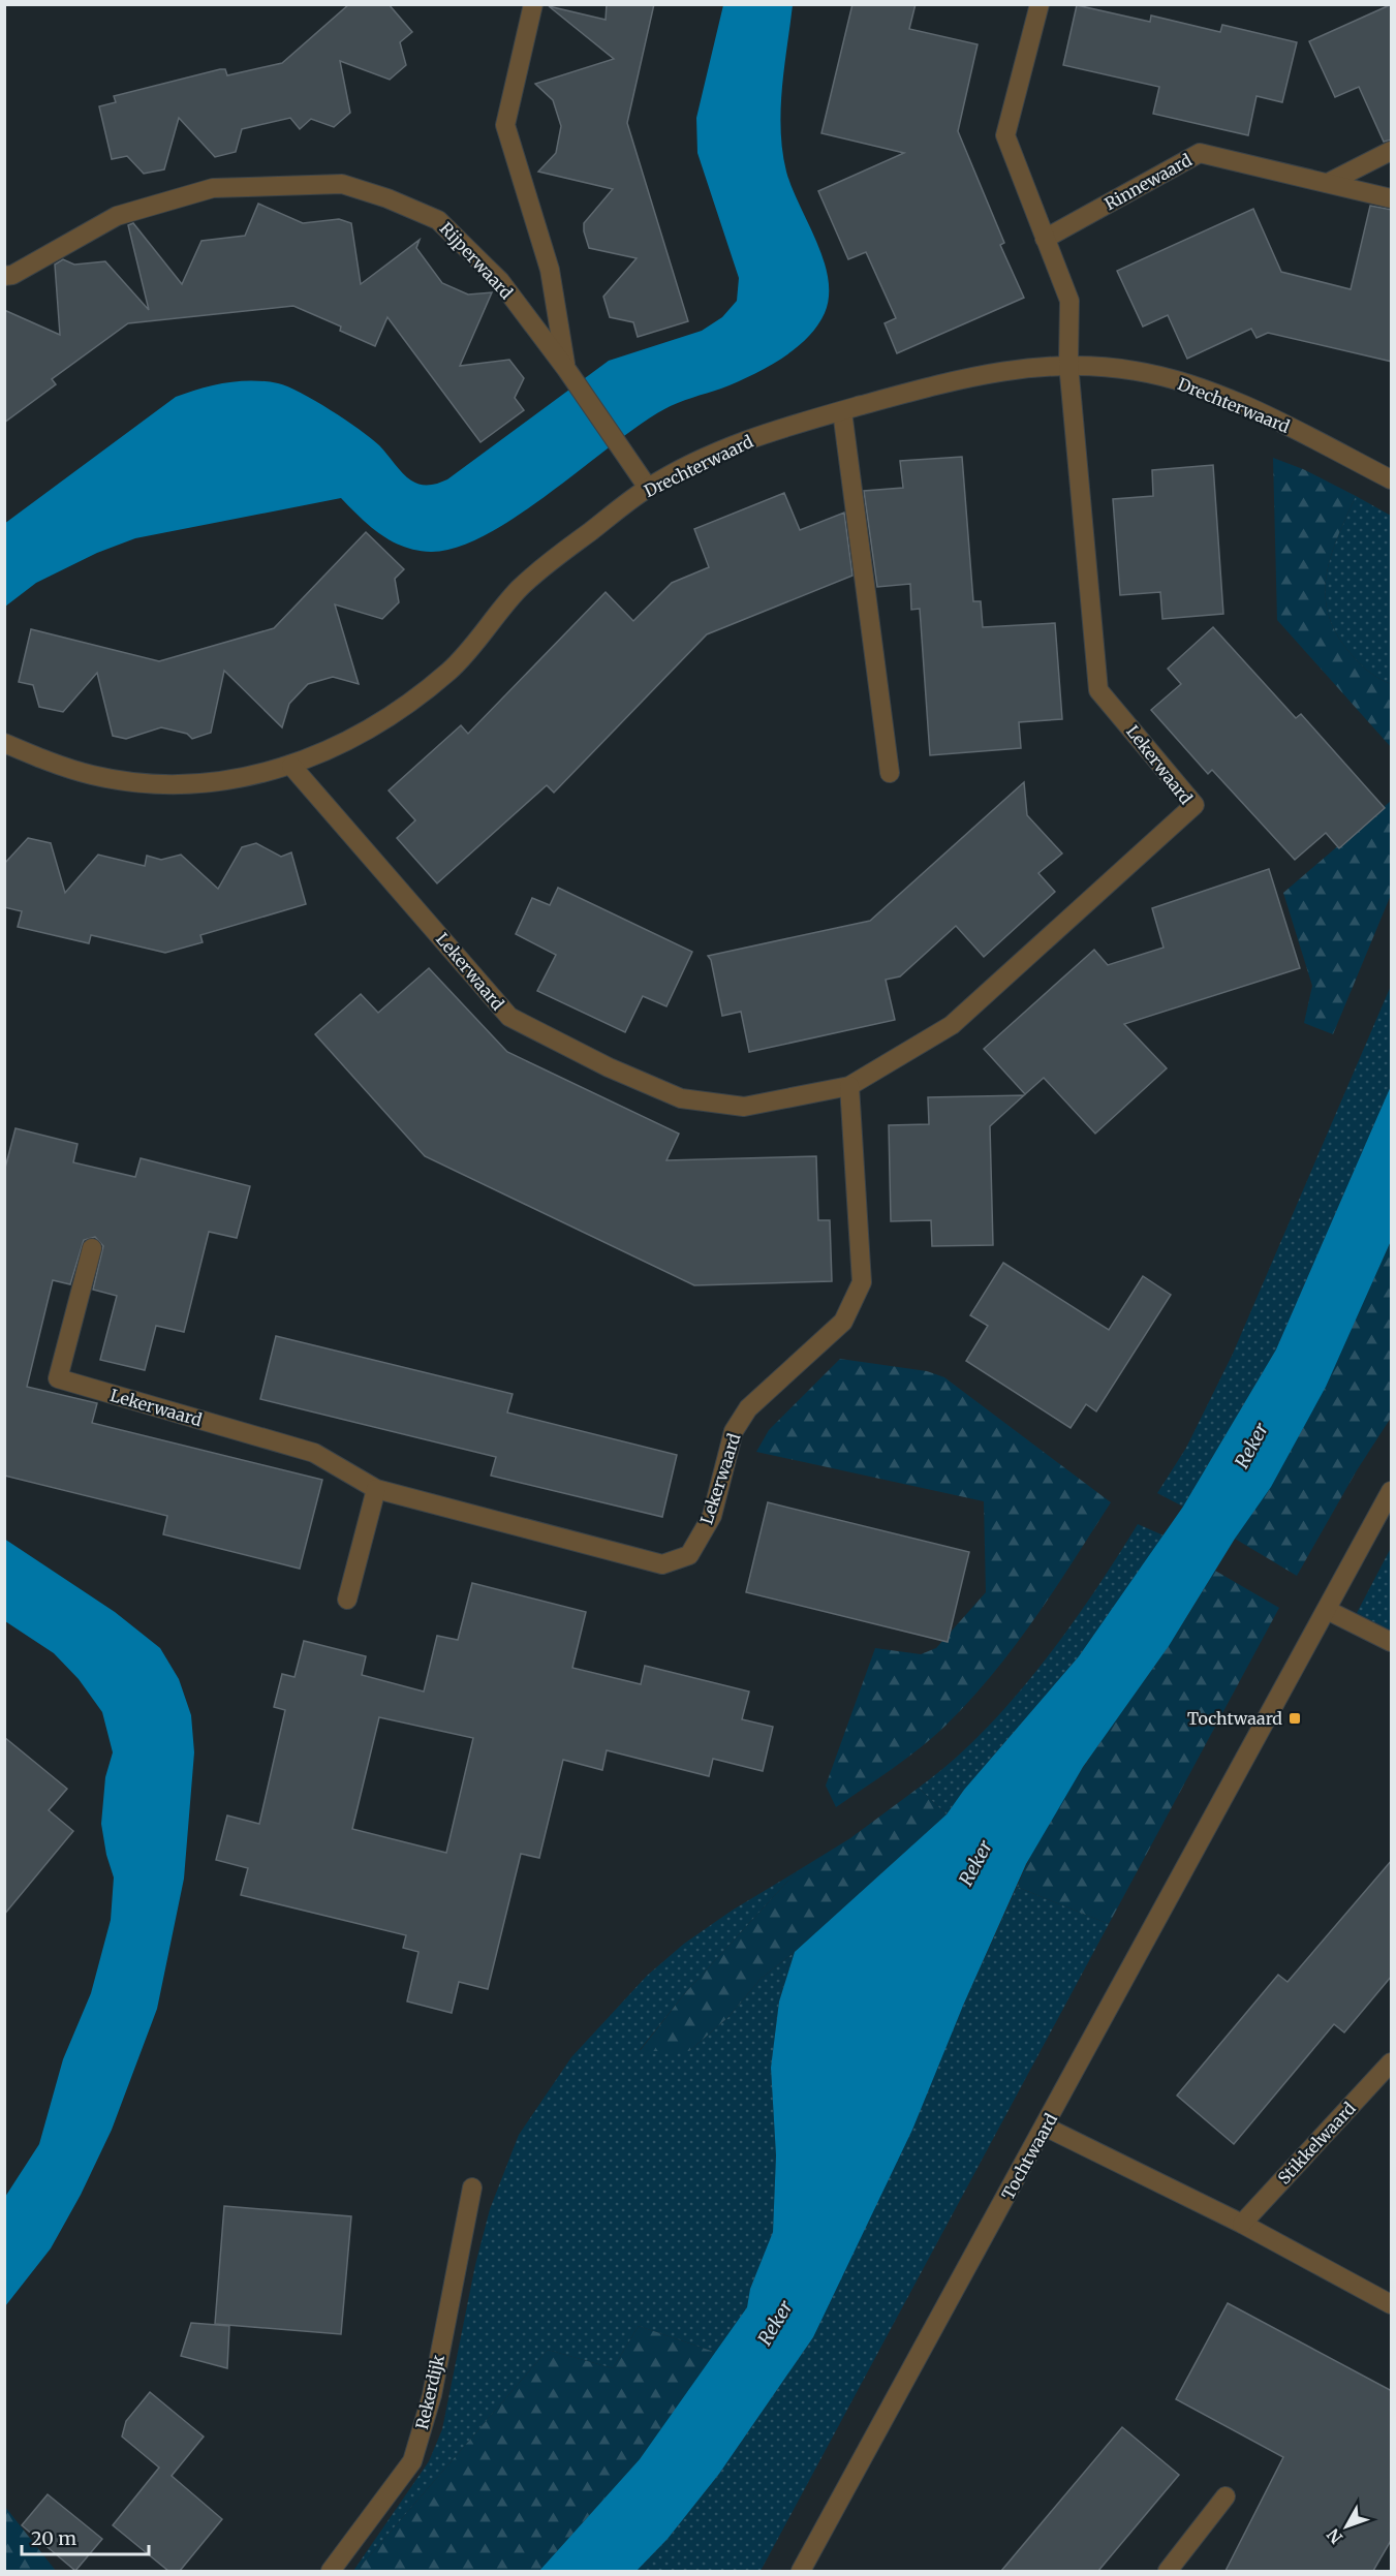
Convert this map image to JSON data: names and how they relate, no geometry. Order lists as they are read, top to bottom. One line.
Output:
{"streets":{"street":["Rinnewaard","Rijperwaard","Drechterwaard","Lekerwaard","Stikkelwaard","Tochtwaard","Rekerdijk"]},"crossings":[["Rijperwaard","Drechterwaard"],["Drechterwaard","Lekerwaard"]],"water":["Reker"],"places":{"transit":["Tochtwaard"]},"scale_bar":"20 m","north":"bottom left"}
